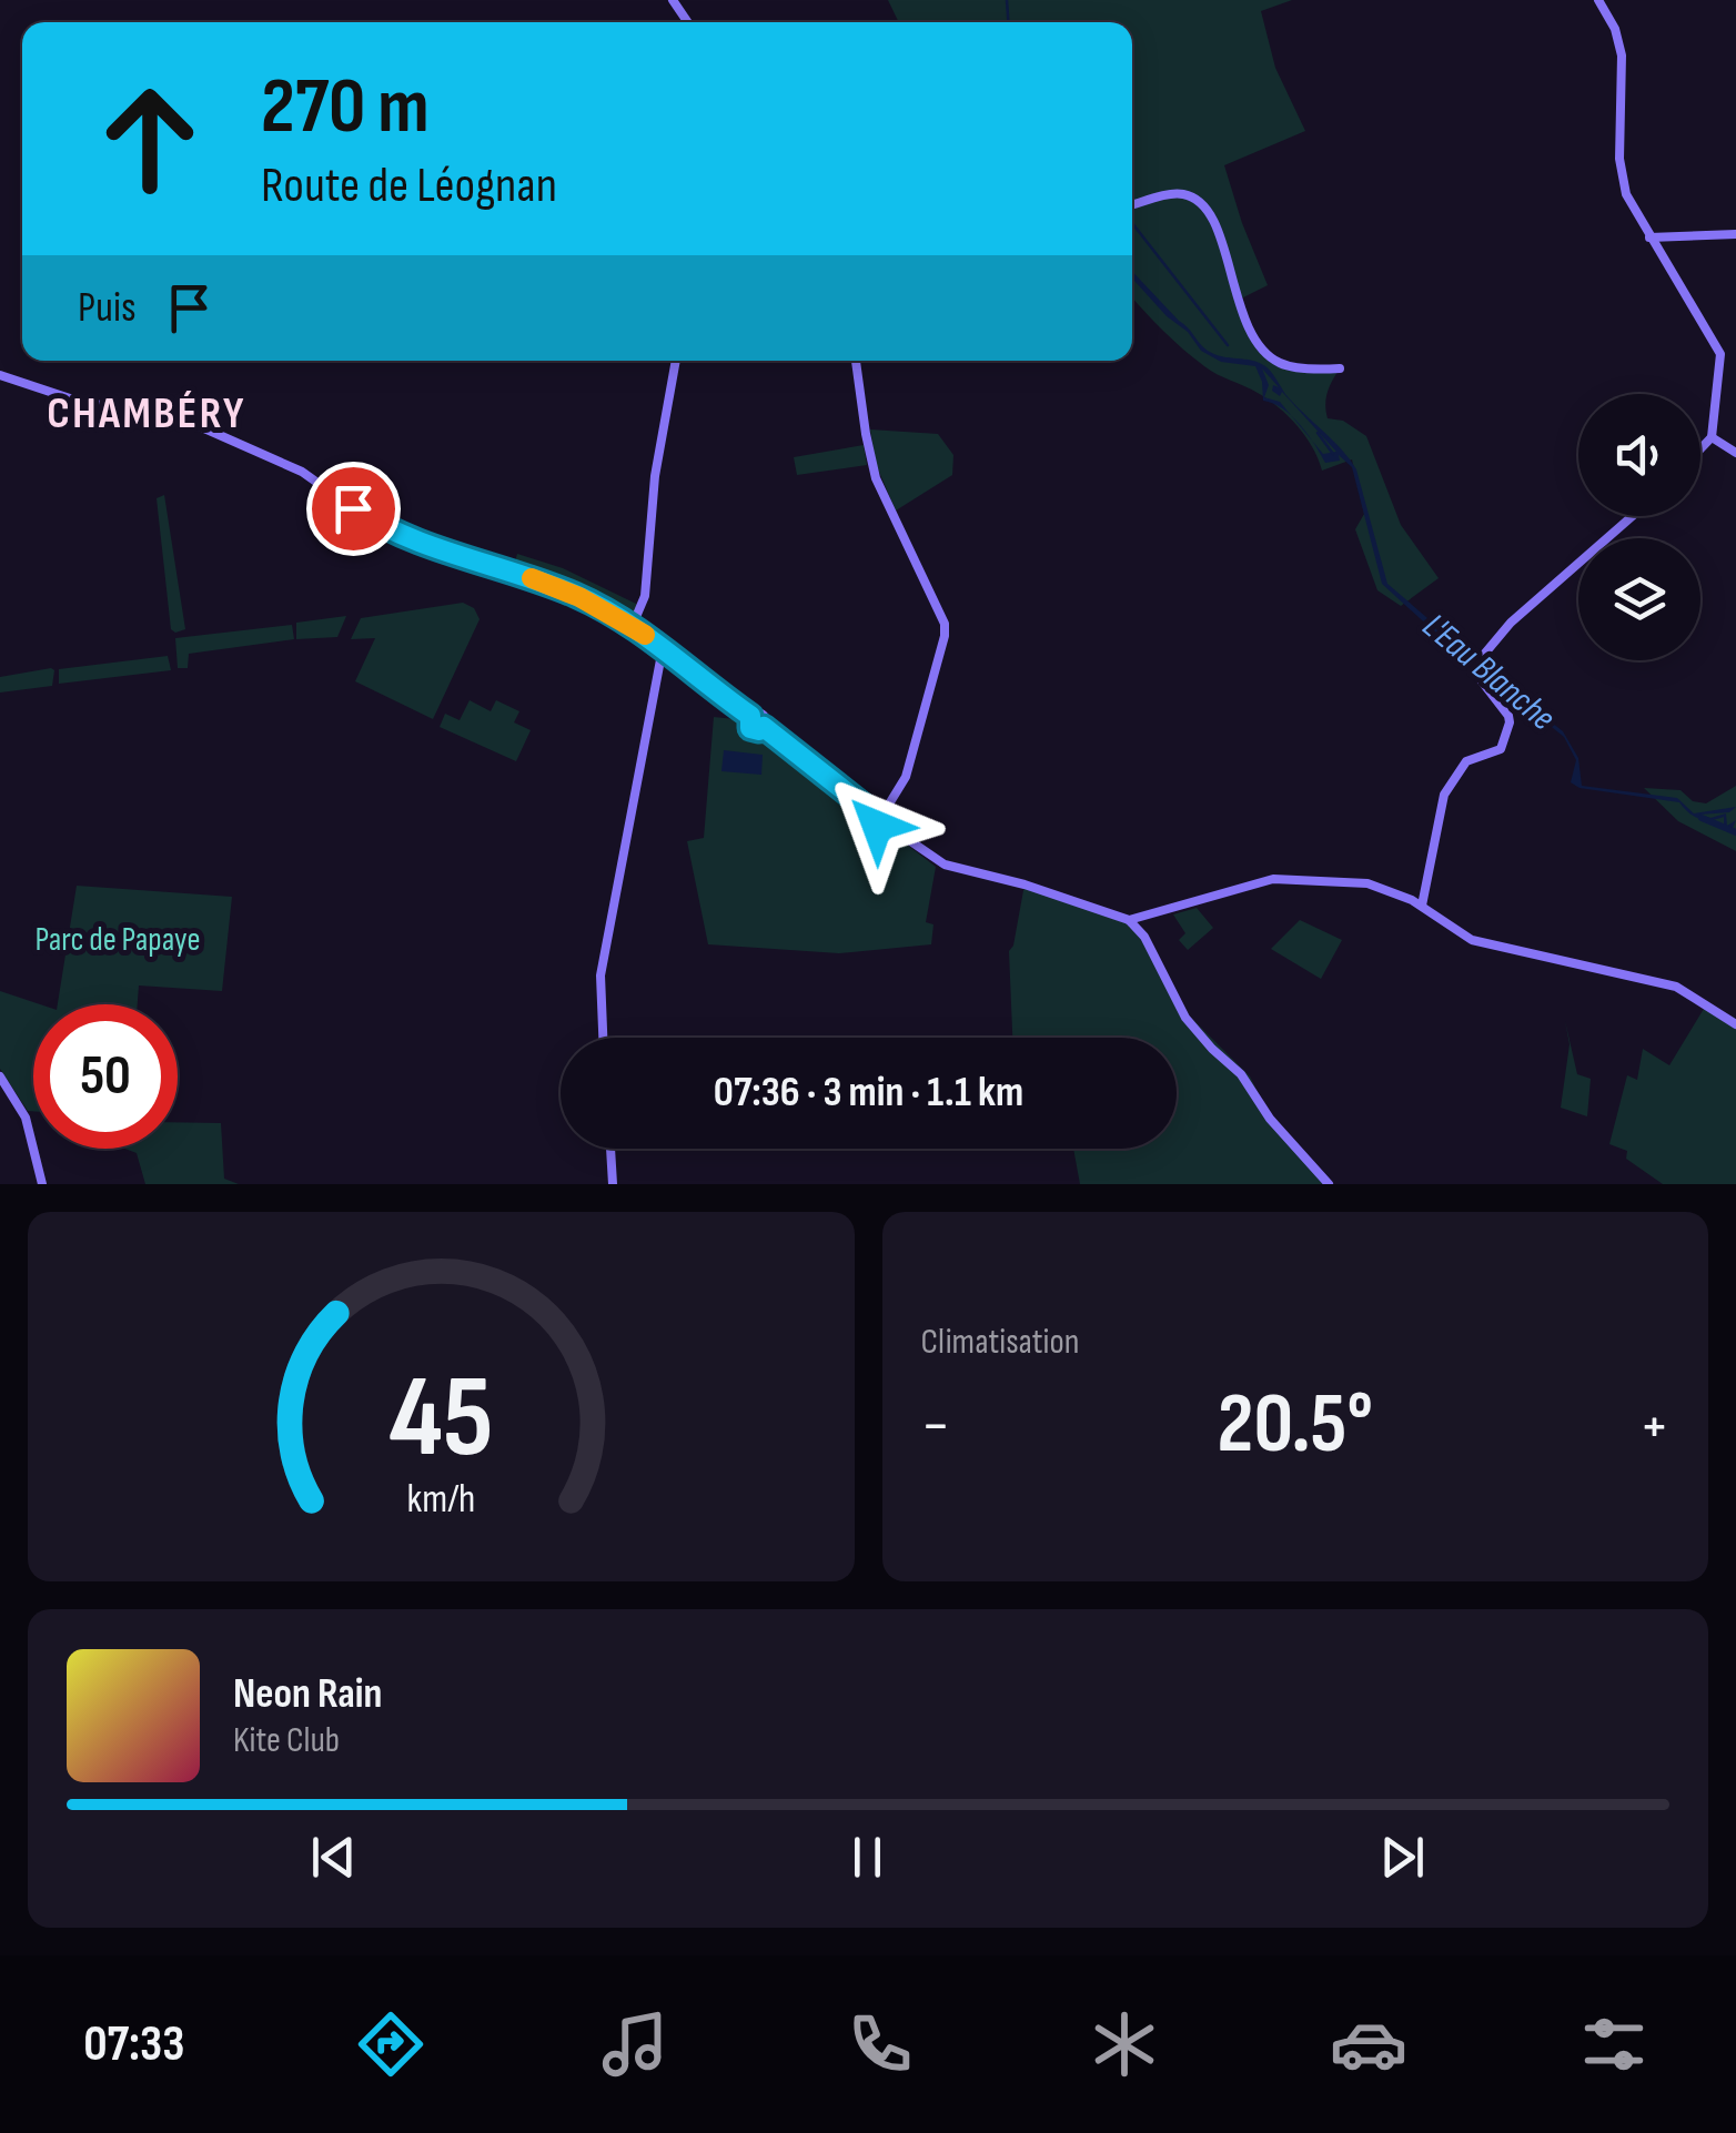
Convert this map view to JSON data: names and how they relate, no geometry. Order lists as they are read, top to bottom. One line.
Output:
{"districts":["CHAMBÉRY"],"water":["L'Eau Blanche"],"parks":["Parc de Papaye"],"page":{"turn":["270 m","Route de Léognan"],"then":"Puis","limit":"50","trip":"07:36 · 3 min · 1.1 km","tile":"Climatisation","heat":["−","20.5°","+"],"song":["Neon Rain","Kite Club"],"tabs":"07:33","gauge":["45","km/h"]}}
